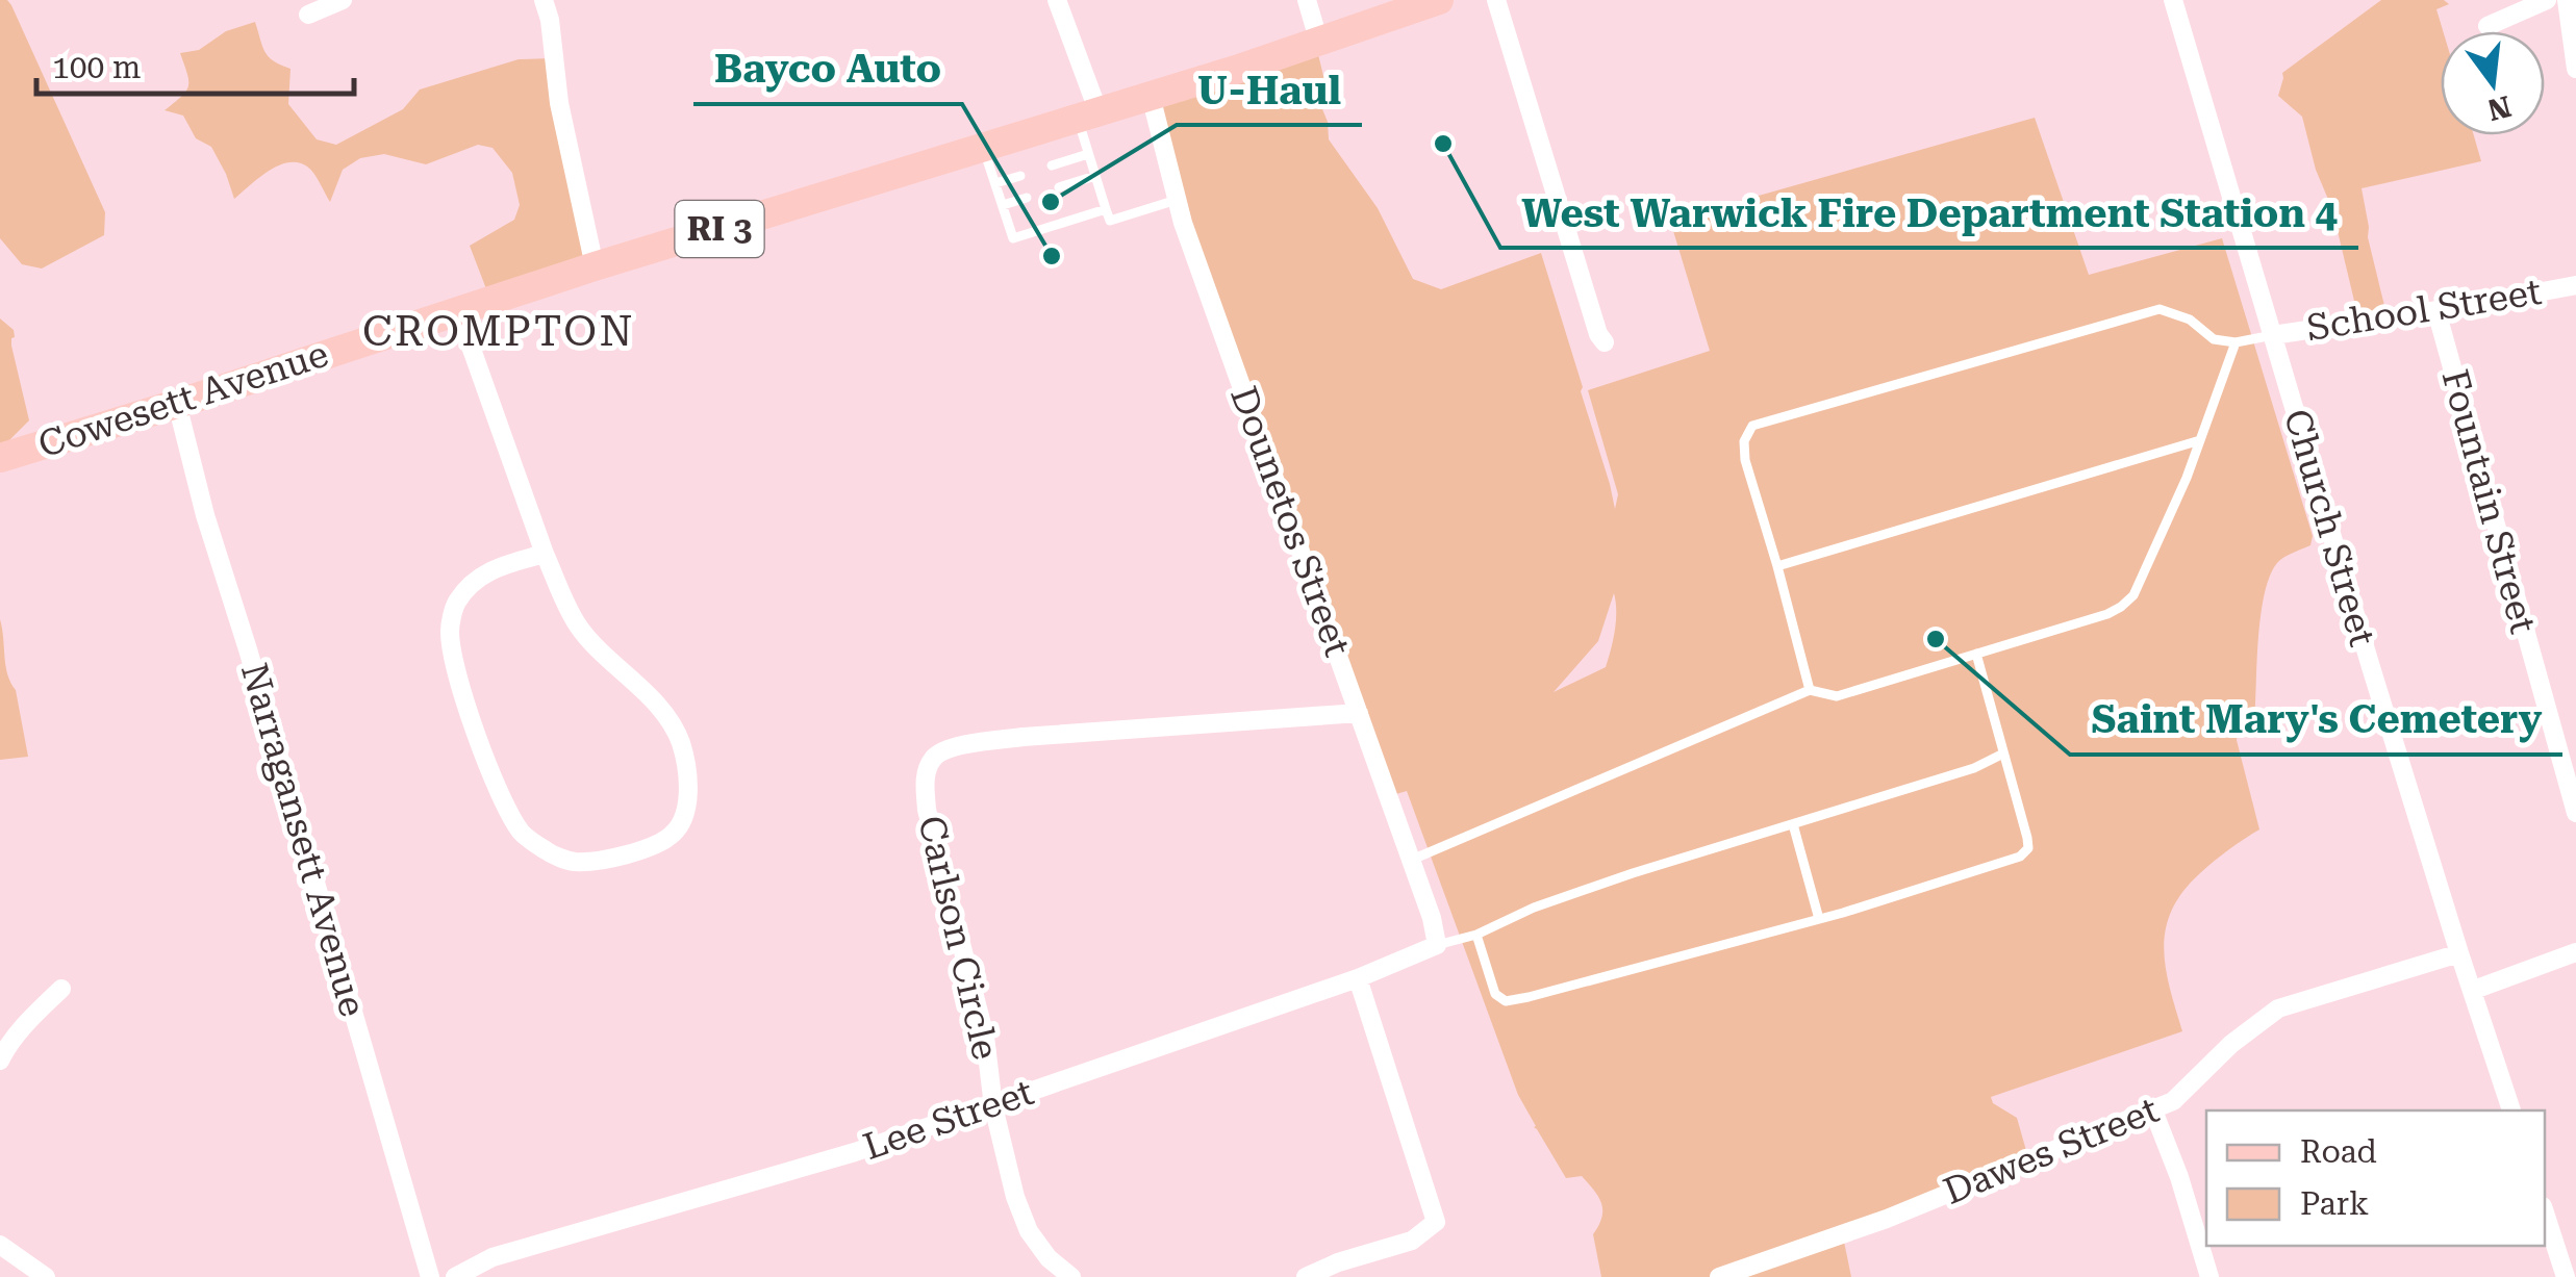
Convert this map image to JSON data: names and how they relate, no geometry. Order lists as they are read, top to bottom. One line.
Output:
{"streets":{"main road":["RI 3","Cowesett Avenue"],"street":["School Street","Fountain Street","Dounetos Street","Church Street","Narragansett Avenue","Carlson Circle","Lee Street","Dawes Street"]},"crossings":[["School Street","Fountain Street"],["School Street","Church Street"],["Cowesett Avenue","Dounetos Street"],["Cowesett Avenue","Narragansett Avenue"],["Dounetos Street","Carlson Circle"],["Dounetos Street","Lee Street"],["Church Street","Dawes Street"],["Carlson Circle","Lee Street"]],"districts":["CROMPTON"],"places":["West Warwick Fire Department Station 4","U-Haul","Bayco Auto","Saint Mary's Cemetery"],"legend":["Road","Park"],"scale_bar":"100 m","north":"bottom"}
